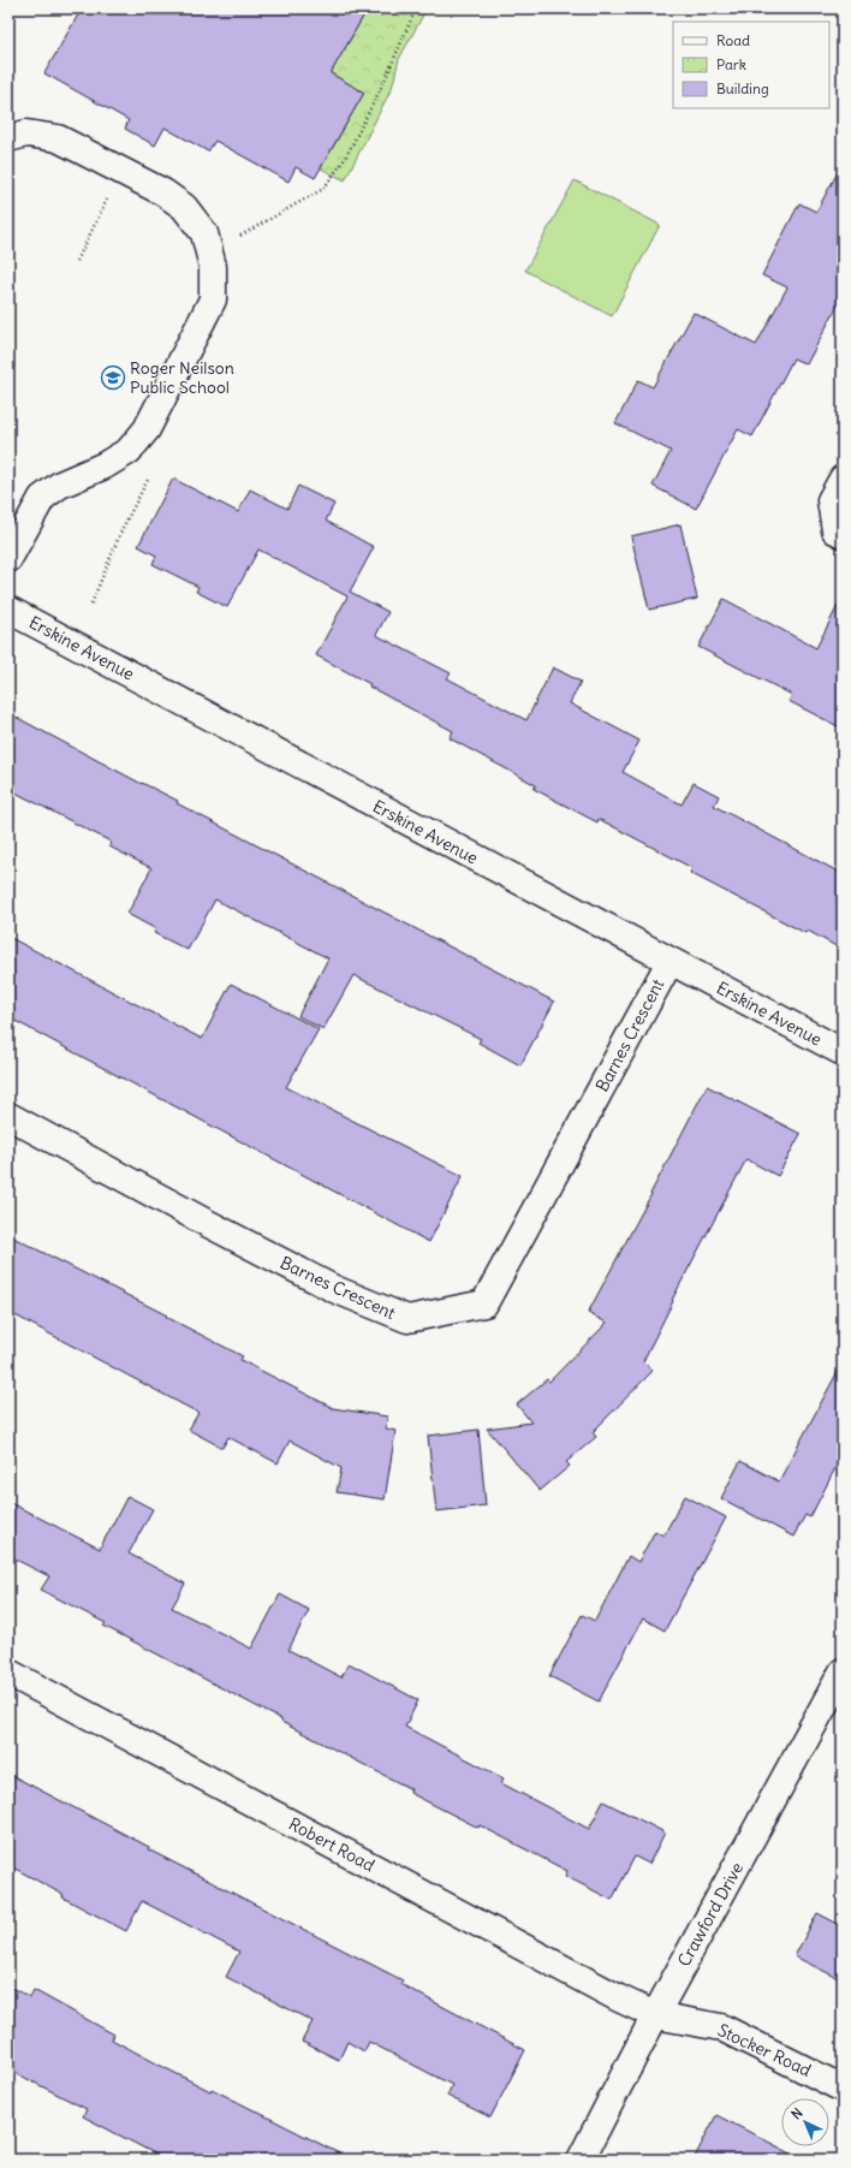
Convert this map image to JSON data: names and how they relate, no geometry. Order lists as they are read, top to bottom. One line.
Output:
{"streets":{"street":["Erskine Avenue","Barnes Crescent","Robert Road","Crawford Drive","Stocker Road"]},"crossings":[["Erskine Avenue","Barnes Crescent"],["Robert Road","Crawford Drive"],["Robert Road","Stocker Road"],["Crawford Drive","Stocker Road"]],"places":{"school or university":["Roger Neilson Public School"]},"legend":["Road","Park","Building"],"north":"top left"}
